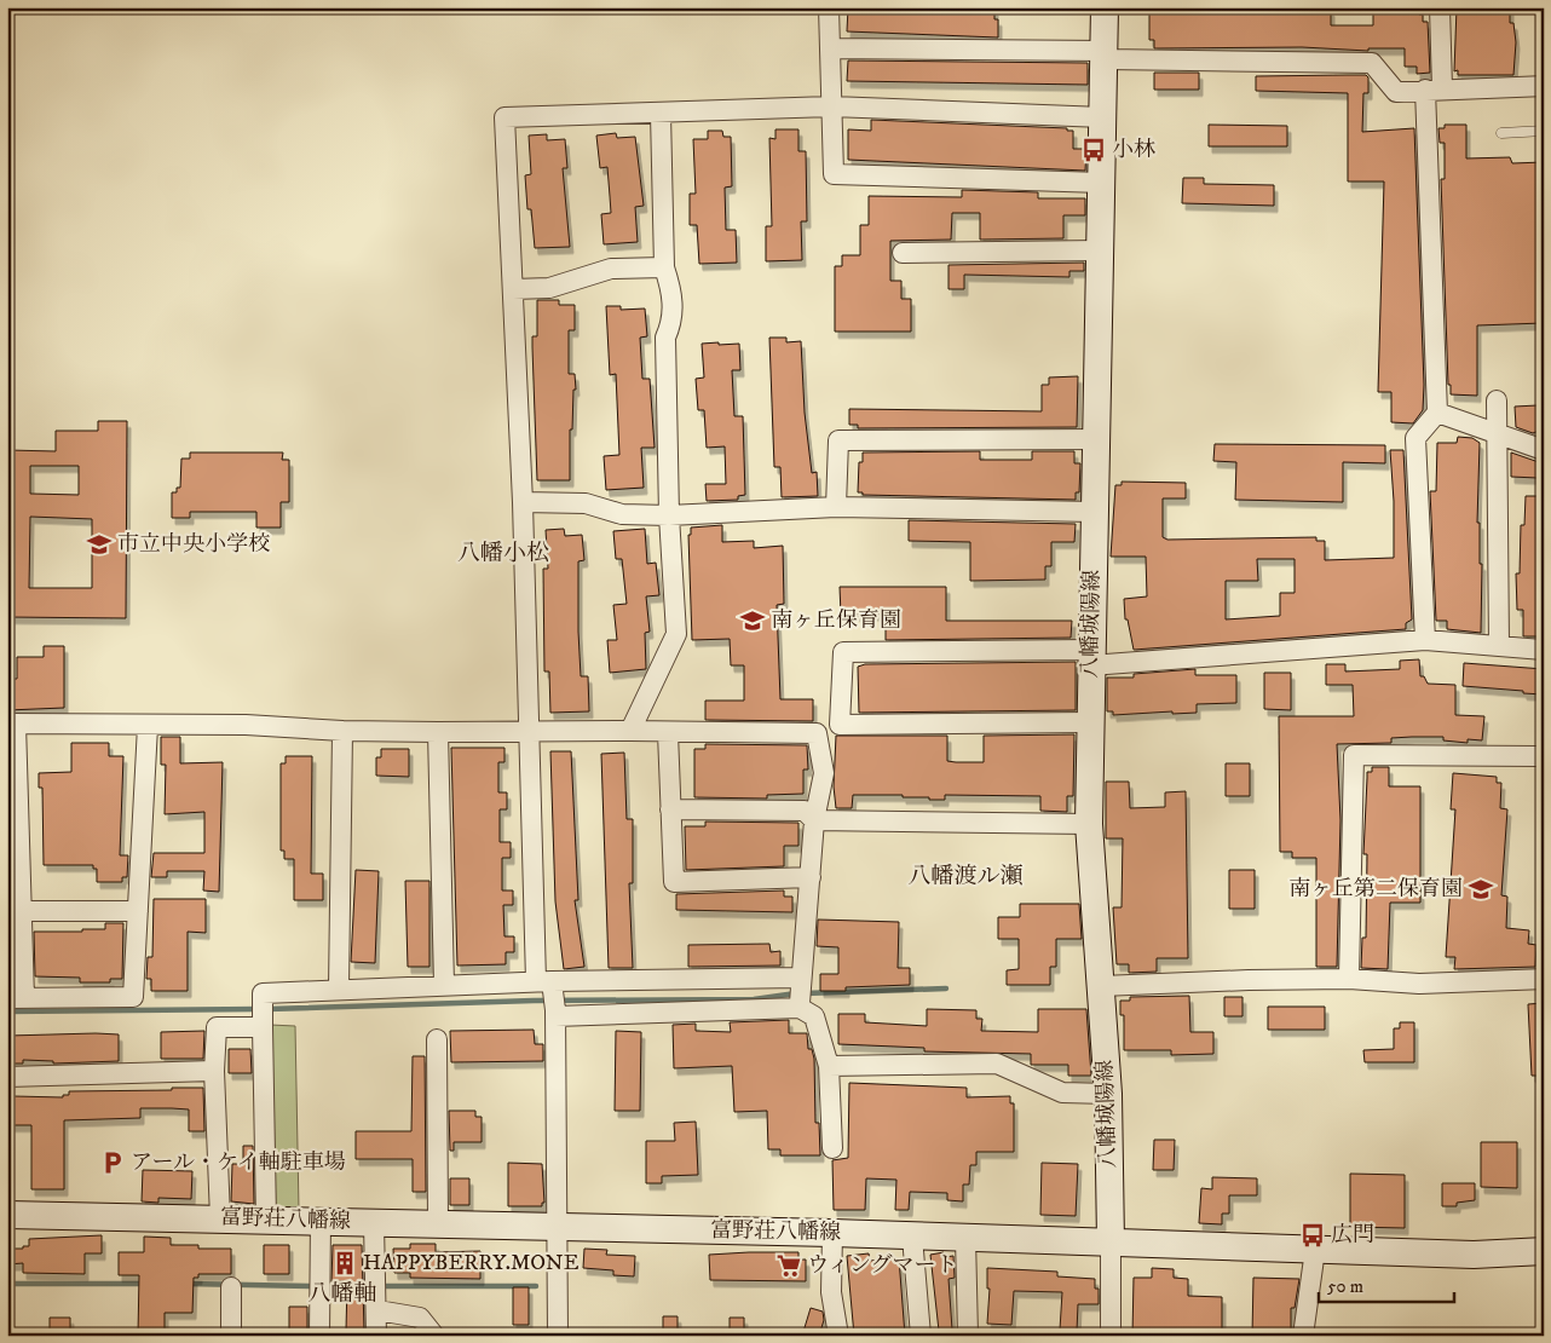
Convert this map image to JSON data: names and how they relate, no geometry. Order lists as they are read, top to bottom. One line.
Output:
{"streets":{"main road":["八幡城陽線","富野荘八幡線"]},"crossings":[["八幡城陽線","富野荘八幡線"]],"districts":["八幡小松","八幡渡ル瀬","八幡軸"],"places":{"bus stop":["小林","広門"],"school or university":["市立中央小学校","南ヶ丘保育園","南ヶ丘第二保育園"],"parking":["アール・ケイ軸駐車場"],"building":["HAPPYBERRY.MONE"],"supermarket":["ウィングマート"]},"scale_bar":"50 m"}
